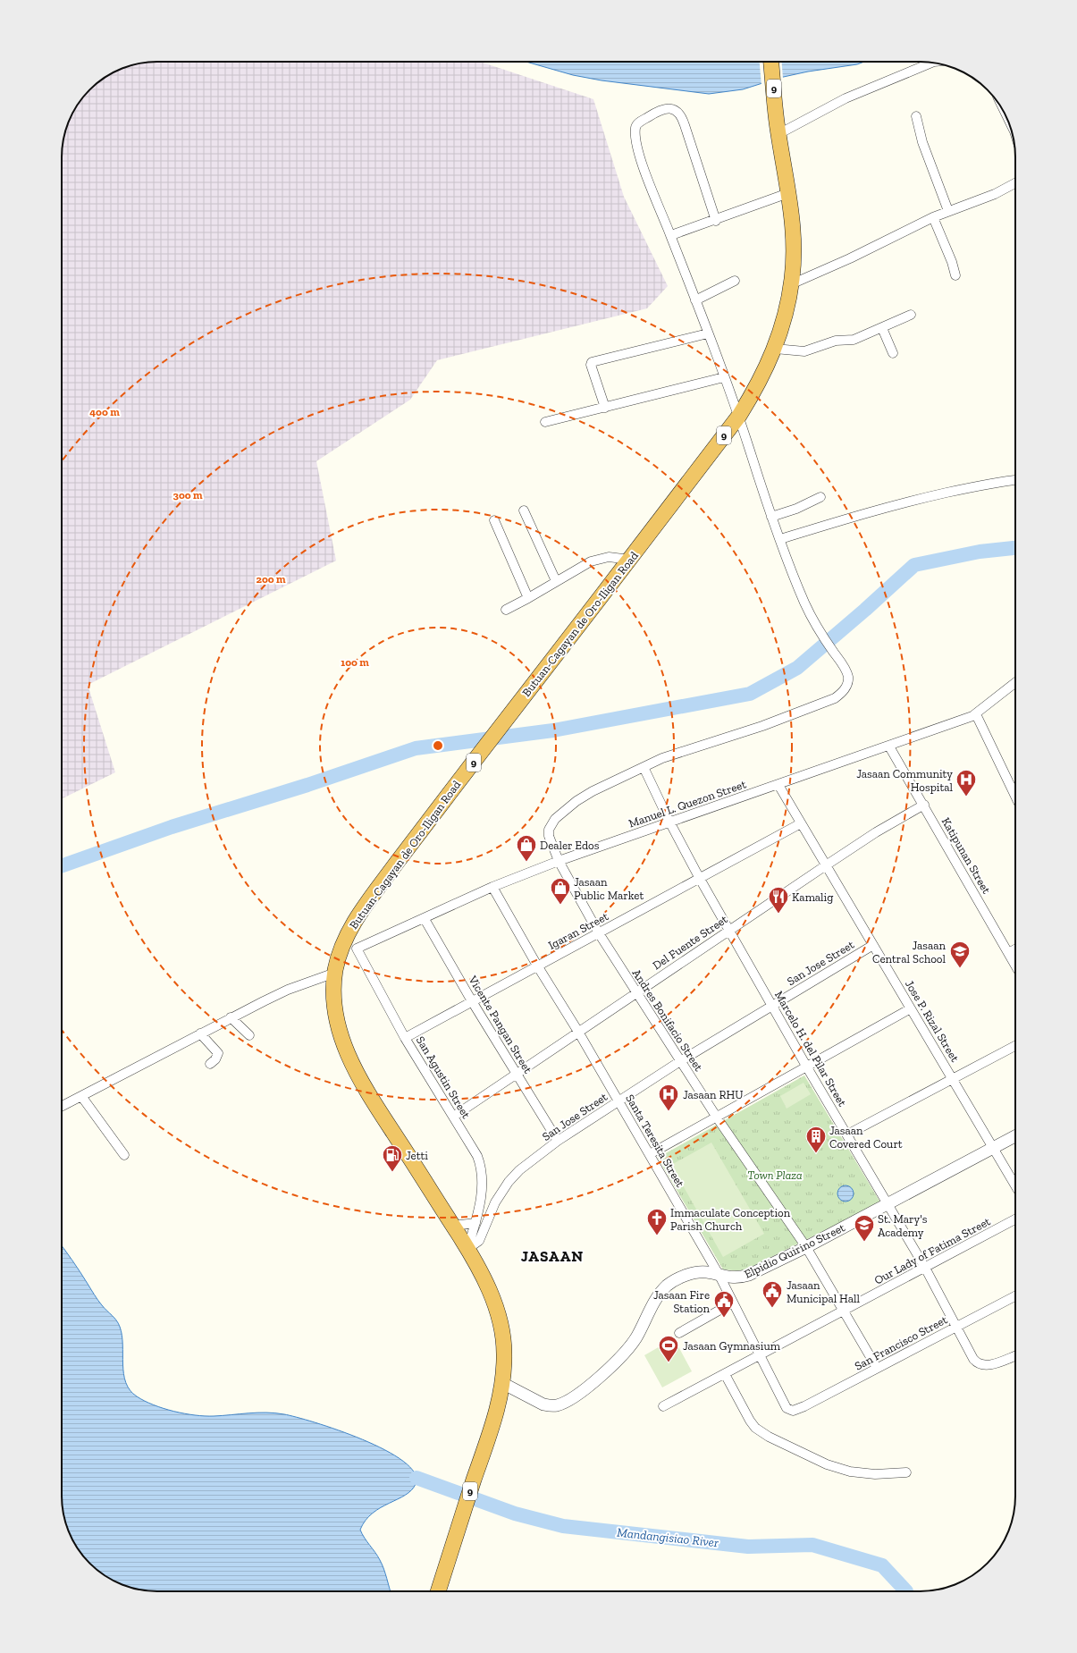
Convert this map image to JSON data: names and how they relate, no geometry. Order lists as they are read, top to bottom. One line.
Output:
{"streets":{"highway":["9","Butuan-Cagayan de Oro-Iligan Road"],"street":["Manuel L. Quezon Street","Katipunan Street","Igaran Street","Del Fuente Street","San Jose Street","Andres Bonifacio Street","Jose P. Rizal Street","Vicente Pangan Street","Marcelo H. del Pilar Street","San Agustin Street","Santa Teresita Street","Elpidio Quirino Street","Our Lady of Fatima Street","San Francisco Street"]},"crossings":[["Butuan-Cagayan de Oro-Iligan Road","Manuel L. Quezon Street"],["Butuan-Cagayan de Oro-Iligan Road","San Jose Street"],["Butuan-Cagayan de Oro-Iligan Road","Andres Bonifacio Street"],["Butuan-Cagayan de Oro-Iligan Road","San Agustin Street"],["Butuan-Cagayan de Oro-Iligan Road","Elpidio Quirino Street"],["Manuel L. Quezon Street","Katipunan Street"],["Manuel L. Quezon Street","Andres Bonifacio Street"],["Manuel L. Quezon Street","Jose P. Rizal Street"],["Manuel L. Quezon Street","Vicente Pangan Street"],["Manuel L. Quezon Street","Marcelo H. del Pilar Street"],["Manuel L. Quezon Street","San Agustin Street"],["Manuel L. Quezon Street","Santa Teresita Street"],["Katipunan Street","Del Fuente Street"],["Igaran Street","Andres Bonifacio Street"],["Igaran Street","Jose P. Rizal Street"],["Igaran Street","Vicente Pangan Street"],["Igaran Street","Marcelo H. del Pilar Street"],["Igaran Street","San Agustin Street"],["Igaran Street","Santa Teresita Street"],["Del Fuente Street","Andres Bonifacio Street"],["Del Fuente Street","Jose P. Rizal Street"],["Del Fuente Street","Vicente Pangan Street"],["Del Fuente Street","Marcelo H. del Pilar Street"],["Del Fuente Street","San Agustin Street"],["Del Fuente Street","Santa Teresita Street"],["San Jose Street","Andres Bonifacio Street"],["San Jose Street","Jose P. Rizal Street"],["San Jose Street","Vicente Pangan Street"],["San Jose Street","Marcelo H. del Pilar Street"],["San Jose Street","San Agustin Street"],["San Jose Street","Santa Teresita Street"],["Andres Bonifacio Street","Marcelo H. del Pilar Street"],["Andres Bonifacio Street","Elpidio Quirino Street"],["Andres Bonifacio Street","Our Lady of Fatima Street"],["Andres Bonifacio Street","San Francisco Street"],["Jose P. Rizal Street","Elpidio Quirino Street"],["Marcelo H. del Pilar Street","Elpidio Quirino Street"],["Marcelo H. del Pilar Street","Our Lady of Fatima Street"],["Marcelo H. del Pilar Street","San Francisco Street"],["Santa Teresita Street","Elpidio Quirino Street"],["Santa Teresita Street","Our Lady of Fatima Street"],["Santa Teresita Street","San Francisco Street"]],"districts":["JASAAN"],"water":["Mandangisiao River"],"parks":["Town Plaza"],"places":{"hospital":["Jasaan Community Hospital","Jasaan RHU"],"shop":["Dealer Edos","Jasaan Public Market"],"restaurant":["Kamalig"],"school or university":["Jasaan Central School","St. Mary's Academy"],"building":["Jasaan Covered Court"],"fuel station":["Jetti"],"church":["Immaculate Conception Parish Church"],"public building":["Jasaan Municipal Hall","Jasaan Fire Station"],"sports":["Jasaan Gymnasium"]},"rings":["400 m","300 m","200 m","100 m"]}
